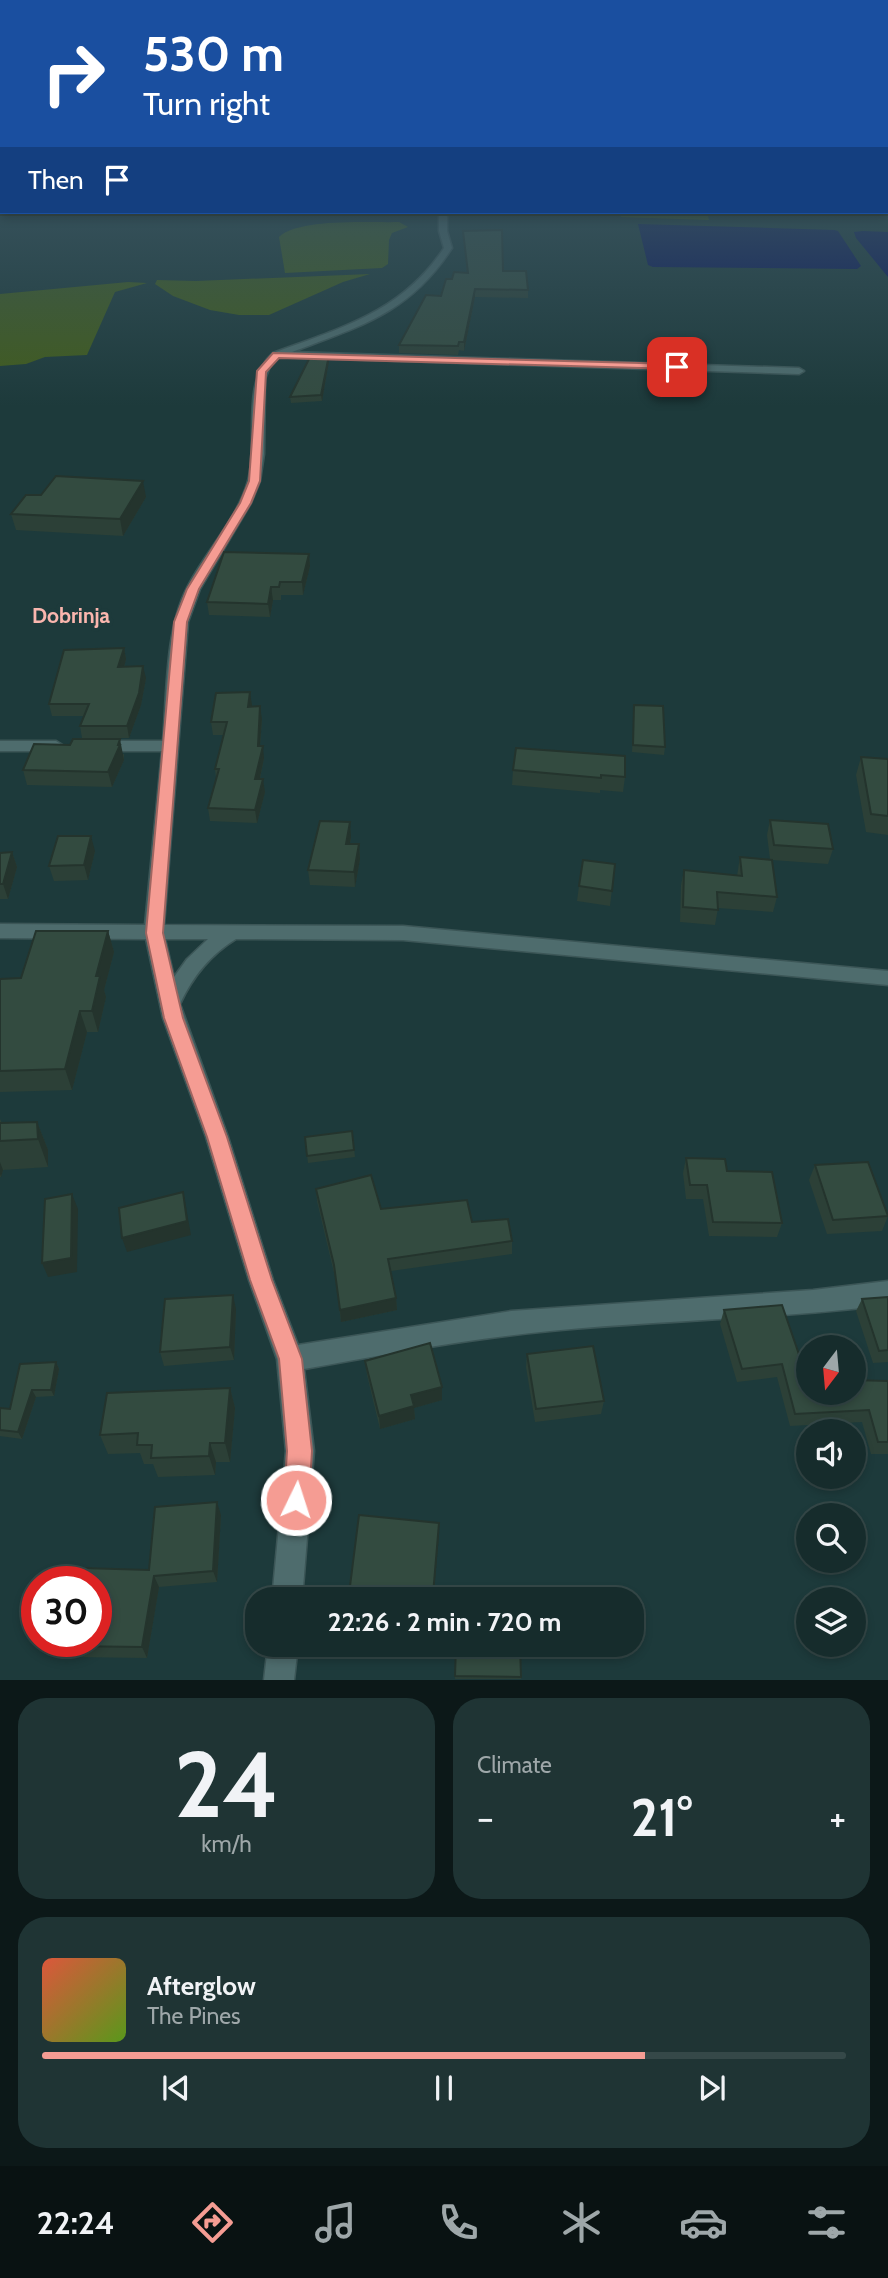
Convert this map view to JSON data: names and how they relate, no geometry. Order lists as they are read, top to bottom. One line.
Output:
{"districts":["Dobrinja"],"north":"bottom","page":{"turn":["530 m","Turn right"],"then":"Then","limit":"30","trip":"22:26 · 2 min · 720 m","tile":[["24","km/h"],"Climate"],"heat":["−","21°","+"],"song":["Afterglow","The Pines"],"tabs":"22:24"}}
